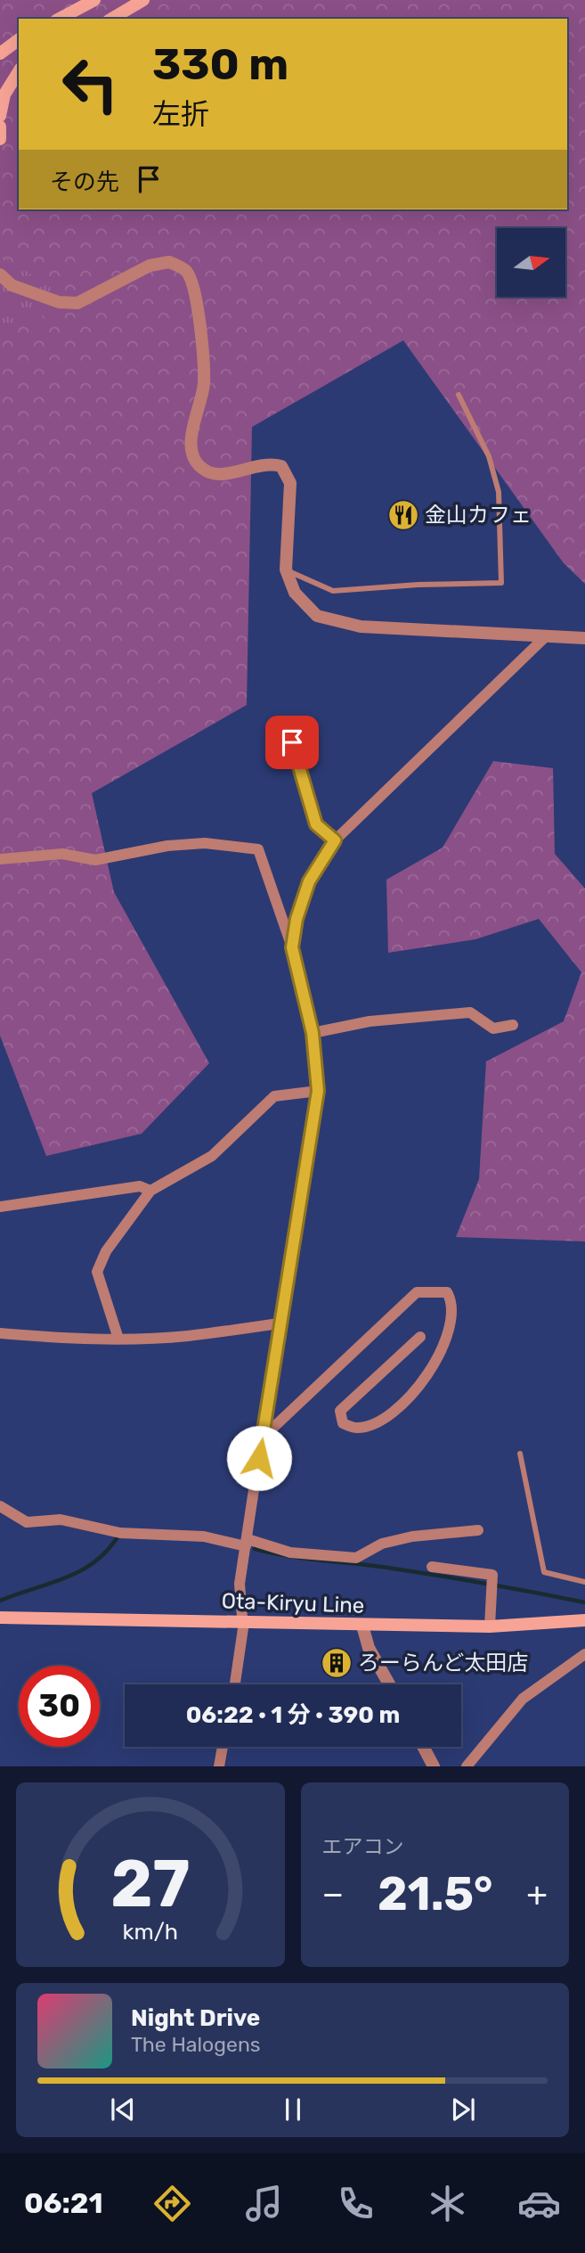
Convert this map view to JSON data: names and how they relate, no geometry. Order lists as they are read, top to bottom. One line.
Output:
{"streets":{"main road":["Ota-Kiryu Line"]},"places":{"restaurant":["金山カフェ"],"building":["ろーらんど太田店"]},"north":"right","page":{"turn":["330 m","左折"],"then":"その先","limit":"30","trip":"06:22 · 1 分 · 390 m","tile":"エアコン","heat":["−","21.5°","+"],"song":["Night Drive","The Halogens"],"tabs":"06:21","gauge":["27","km/h"]}}
